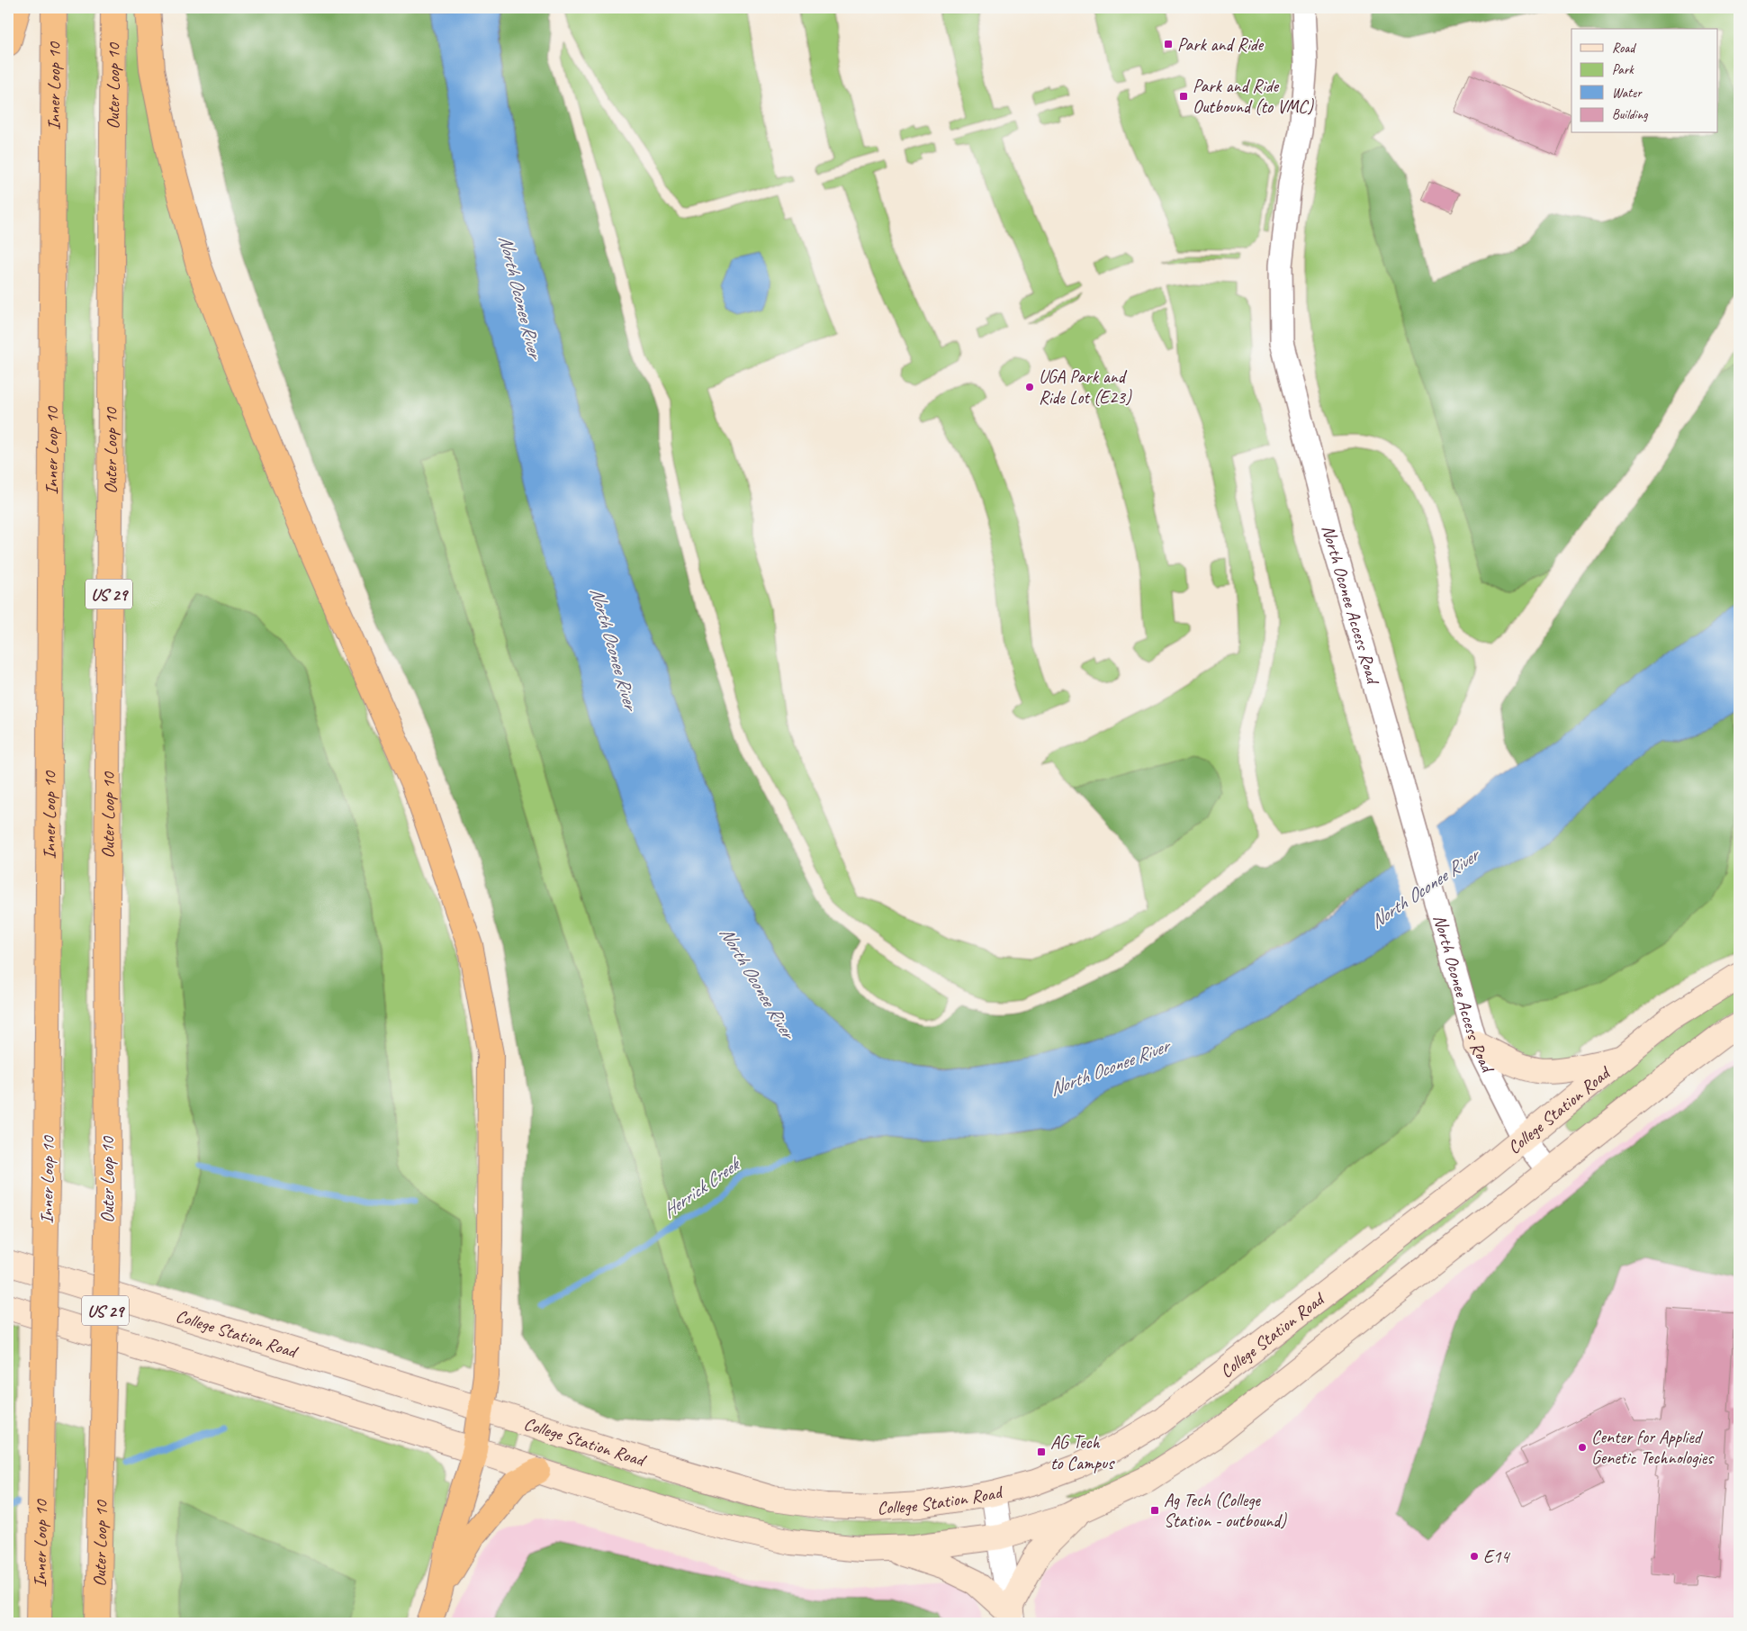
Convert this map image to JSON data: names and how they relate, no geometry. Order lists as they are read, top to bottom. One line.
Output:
{"streets":{"highway":["Inner Loop 10","Outer Loop 10","US 29"],"main road":["College Station Road"],"street":["North Oconee Access Road"]},"crossings":[["North Oconee Access Road","College Station Road"]],"water":["North Oconee River","Herrick Creek"],"places":{"transit":["Park and Ride","Park and Ride Outbound (to VMC)","AG Tech to Campus","Ag Tech (College Station - outbound)"],"other":["UGA Park and Ride Lot (E23)","Center for Applied Genetic Technologies","E14"]},"legend":["Road","Park","Water","Building"]}
